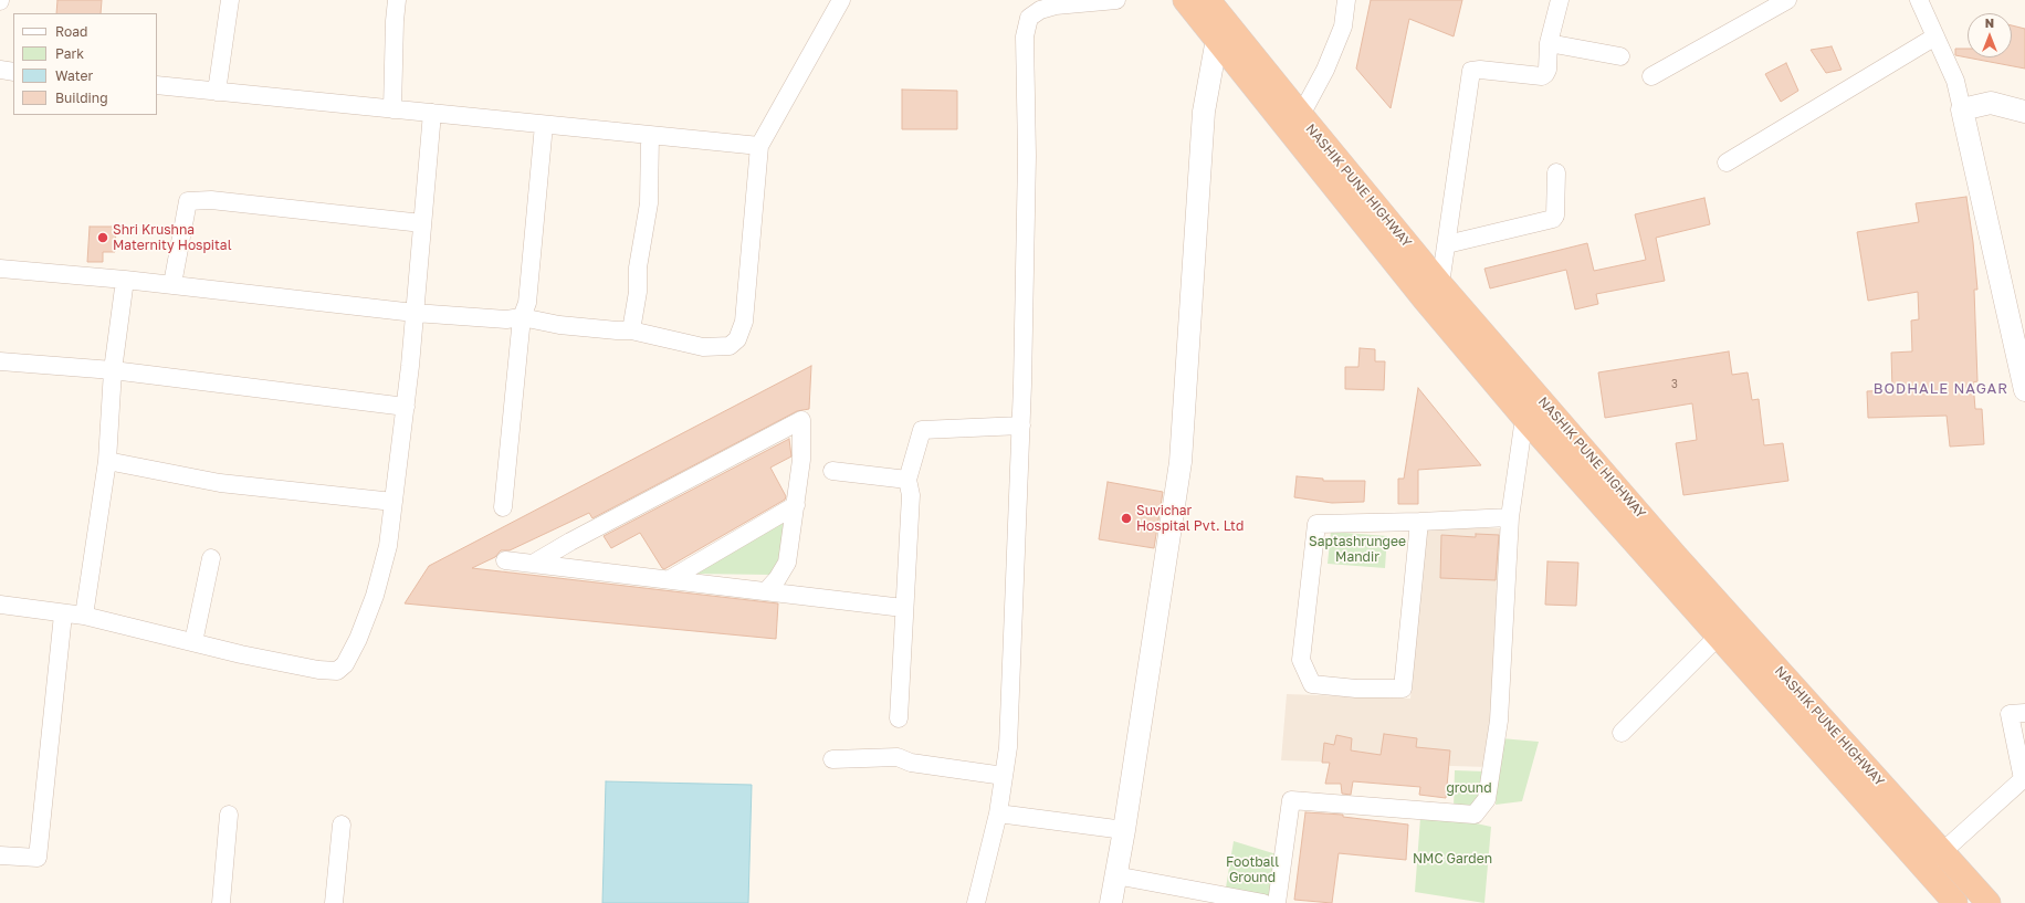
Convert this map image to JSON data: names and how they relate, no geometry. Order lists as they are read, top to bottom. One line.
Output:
{"streets":{"highway":["NASHIK PUNE HIGHWAY"]},"districts":["BODHALE NAGAR"],"parks":["Saptashrungee Mandir","ground","NMC Garden","Football Ground"],"places":["Shri Krushna Maternity Hospital","Suvichar Hospital Pvt. Ltd"],"house_numbers":["3"],"legend":["Road","Park","Water","Building"],"north":"top"}
